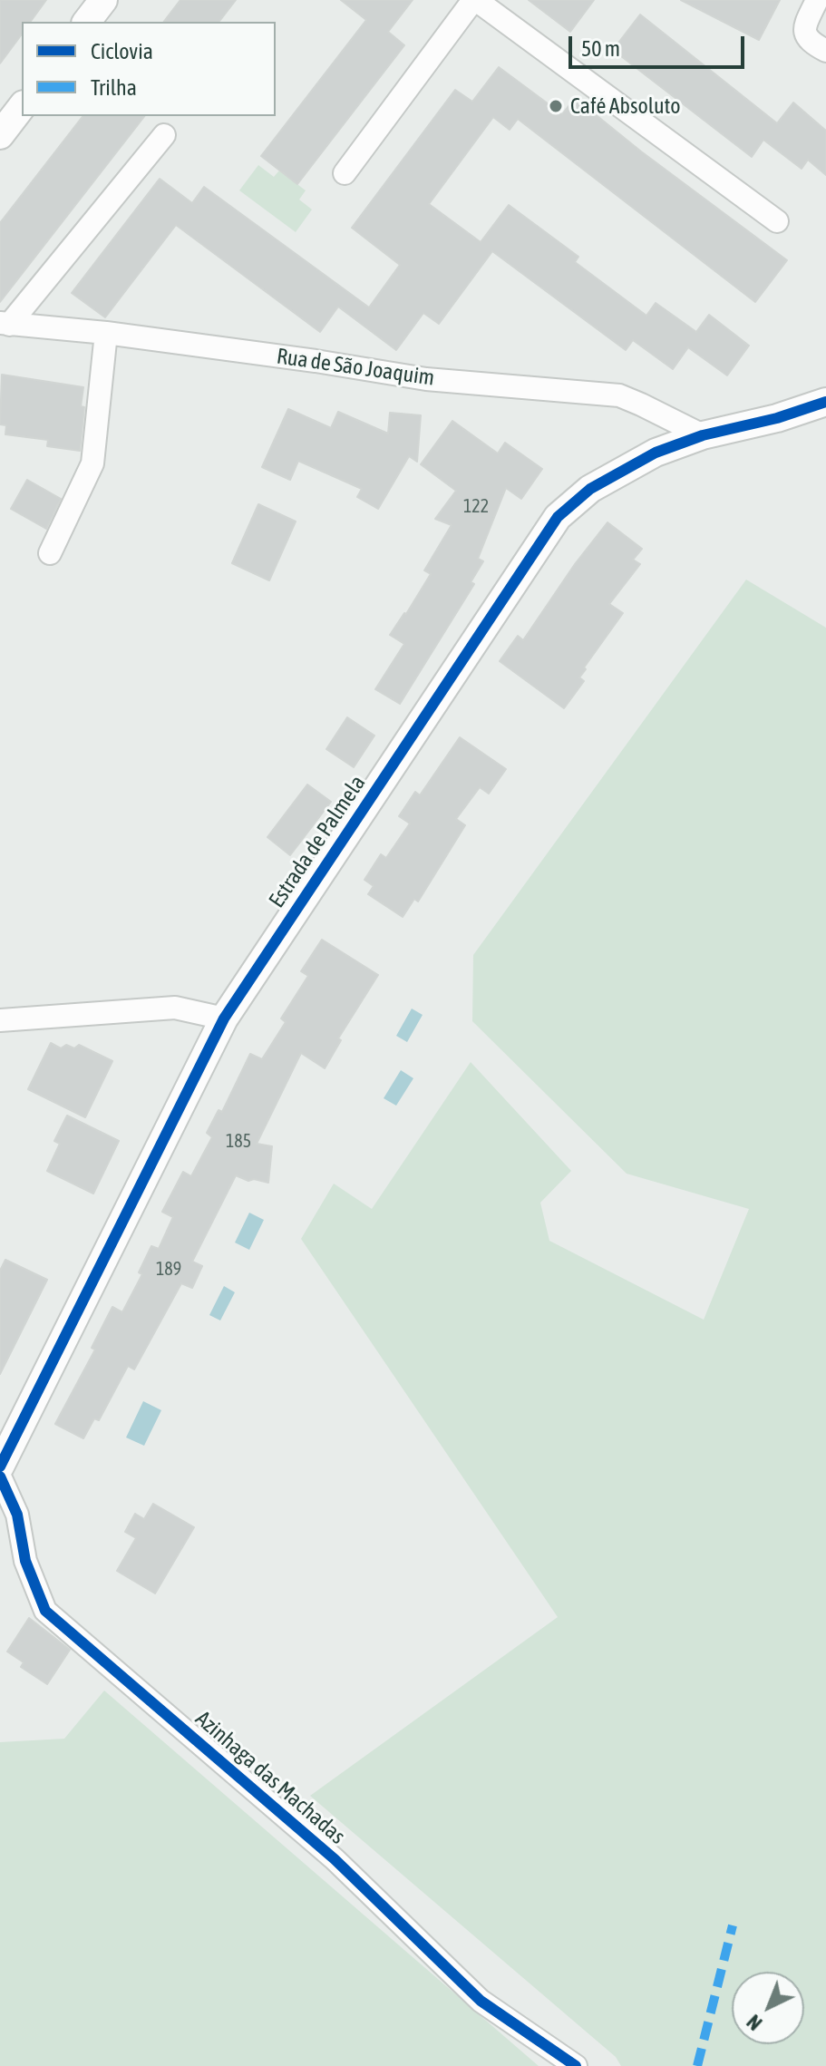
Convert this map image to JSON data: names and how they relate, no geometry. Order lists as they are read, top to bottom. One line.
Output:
{"streets":{"street":["Rua de São Joaquim","Estrada de Palmela","Azinhaga das Machadas"]},"crossings":[["Rua de São Joaquim","Estrada de Palmela"]],"places":["Café Absoluto"],"house_numbers":["122","185","189"],"legend":["Ciclovia","Trilha"],"scale_bar":"50 m","north":"bottom left"}
